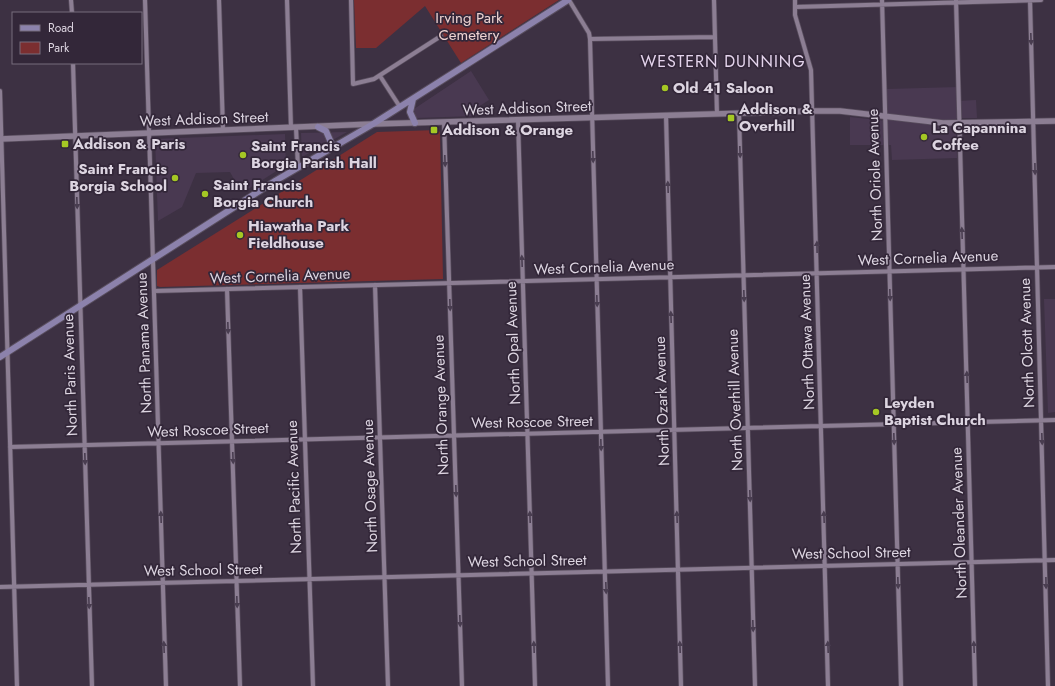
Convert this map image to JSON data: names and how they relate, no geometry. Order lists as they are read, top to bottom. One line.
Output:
{"streets":{"street":["West Addison Street","North Oriole Avenue","West Cornelia Avenue","North Ottawa Avenue","North Panama Avenue","North Opal Avenue","North Olcott Avenue","North Paris Avenue","North Overhill Avenue","North Ozark Avenue","North Orange Avenue","West Roscoe Street","North Osage Avenue","North Pacific Avenue","North Oleander Avenue","West School Street"]},"crossings":[["West Addison Street","North Oriole Avenue"],["West Addison Street","North Ottawa Avenue"],["West Addison Street","North Panama Avenue"],["West Addison Street","North Opal Avenue"],["West Addison Street","North Olcott Avenue"],["West Addison Street","North Paris Avenue"],["West Addison Street","North Overhill Avenue"],["West Addison Street","North Ozark Avenue"],["West Addison Street","North Orange Avenue"],["West Addison Street","North Oleander Avenue"],["North Oriole Avenue","West Cornelia Avenue"],["North Oriole Avenue","West Roscoe Street"],["North Oriole Avenue","West School Street"],["West Cornelia Avenue","North Ottawa Avenue"],["West Cornelia Avenue","North Panama Avenue"],["West Cornelia Avenue","North Opal Avenue"],["West Cornelia Avenue","North Olcott Avenue"],["West Cornelia Avenue","North Overhill Avenue"],["West Cornelia Avenue","North Ozark Avenue"],["West Cornelia Avenue","North Orange Avenue"],["West Cornelia Avenue","North Osage Avenue"],["West Cornelia Avenue","North Pacific Avenue"],["West Cornelia Avenue","North Oleander Avenue"],["North Ottawa Avenue","West Roscoe Street"],["North Ottawa Avenue","West School Street"],["North Panama Avenue","West Roscoe Street"],["North Panama Avenue","West School Street"],["North Opal Avenue","West Roscoe Street"],["North Opal Avenue","West School Street"],["North Olcott Avenue","West Roscoe Street"],["North Olcott Avenue","West School Street"],["North Paris Avenue","West Roscoe Street"],["North Paris Avenue","West School Street"],["North Overhill Avenue","West Roscoe Street"],["North Overhill Avenue","West School Street"],["North Ozark Avenue","West Roscoe Street"],["North Ozark Avenue","West School Street"],["North Orange Avenue","West Roscoe Street"],["North Orange Avenue","West School Street"],["West Roscoe Street","North Osage Avenue"],["West Roscoe Street","North Pacific Avenue"],["West Roscoe Street","North Oleander Avenue"],["North Osage Avenue","West School Street"],["North Pacific Avenue","West School Street"],["North Oleander Avenue","West School Street"]],"one_way":["North Oriole Avenue","North Ottawa Avenue","North Panama Avenue","North Opal Avenue","North Olcott Avenue","North Paris Avenue","North Overhill Avenue","North Ozark Avenue","North Orange Avenue","North Oleander Avenue"],"districts":["WESTERN DUNNING"],"parks":["Irving Park Cemetery"],"places":{"other":["Old 41 Saloon","La Capannina Coffee","Saint Francis Borgia Parish Hall","Saint Francis Borgia School","Saint Francis Borgia Church","Hiawatha Park Fieldhouse","Leyden Baptist Church"],"transit":["Addison & Overhill","Addison & Orange","Addison & Paris"]},"legend":["Road","Park"]}
